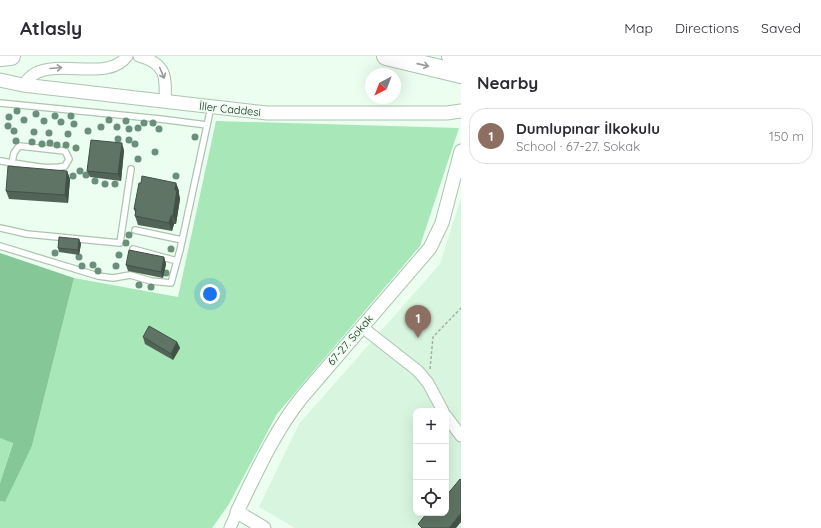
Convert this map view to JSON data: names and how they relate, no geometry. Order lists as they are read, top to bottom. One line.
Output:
{"streets":{"street":["İller Caddesi","67-27. Sokak"]},"north":"bottom left","page":{"header":"Atlasly","nav":["Map","Directions","Saved"],"heading":"Nearby","list":[{"mark":"1","name":"Dumlupınar İlkokulu","note":"School · 67-27. Sokak","value":"150 m"}],"pins":"1","map_buttons":["+","−"]}}
